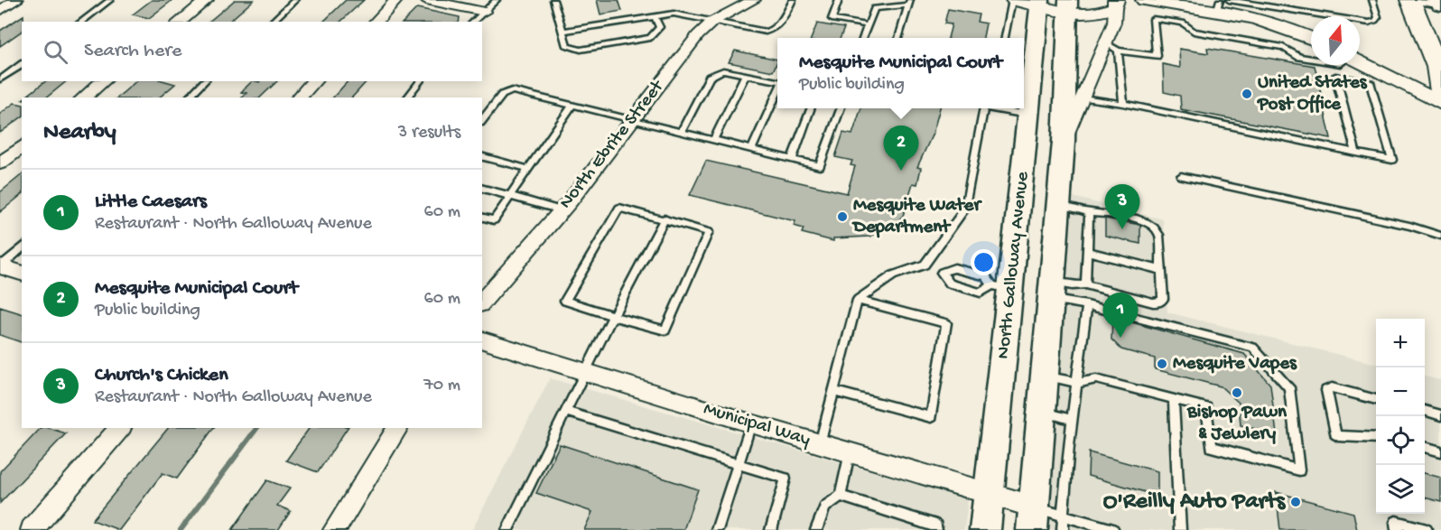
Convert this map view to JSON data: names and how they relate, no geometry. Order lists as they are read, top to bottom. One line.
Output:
{"streets":{"main road":["North Galloway Avenue"],"street":["North Ebrite Street","Municipal Way"]},"crossings":[["North Galloway Avenue","Municipal Way"]],"places":["United States Post Office","Mesquite Water Department","Mesquite Vapes","Bishop Pawn & Jewlery","O'Reilly Auto Parts"],"north":"top","page":{"search":"Search here","popup":["Mesquite Municipal Court","Public building"],"heading":["Nearby","3 results"],"pins":["2","3","1"],"list":[{"mark":"1","name":"Little Caesars","note":"Restaurant · North Galloway Avenue","value":"60 m"},{"mark":"2","name":"Mesquite Municipal Court","note":"Public building","value":"60 m"},{"mark":"3","name":"Church's Chicken","note":"Restaurant · North Galloway Avenue","value":"70 m"}],"map_buttons":["+","−"]}}
